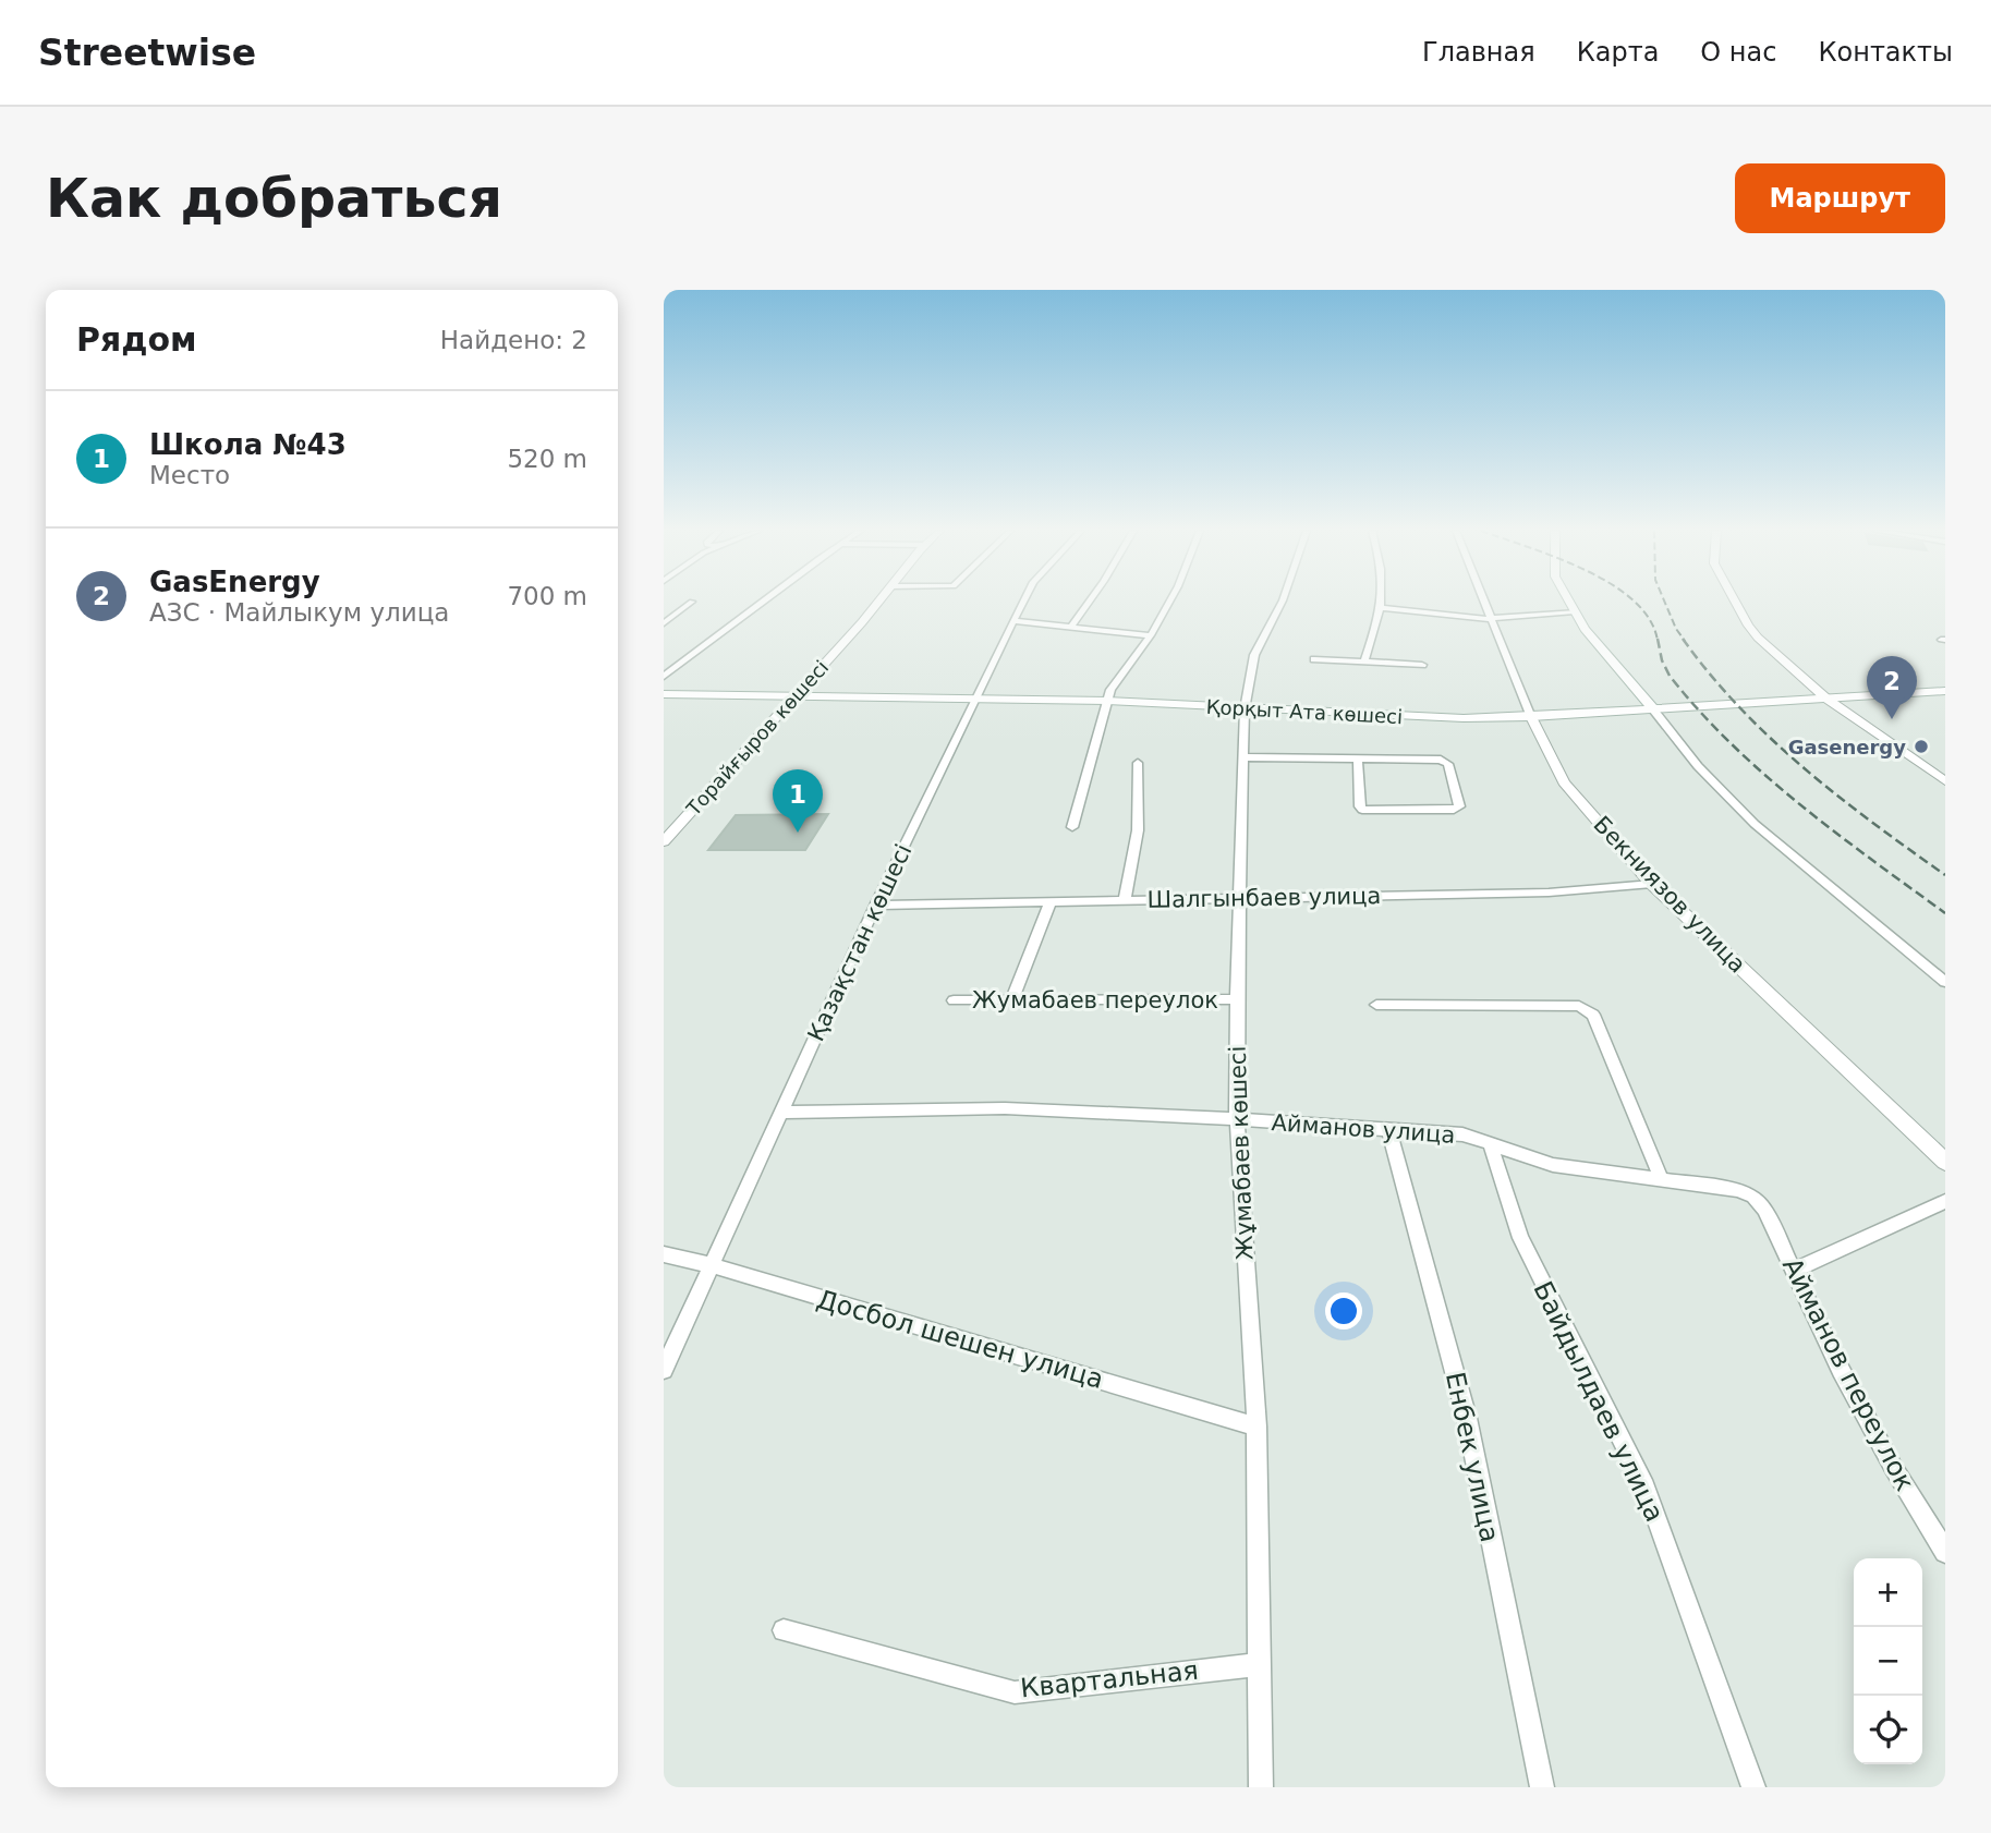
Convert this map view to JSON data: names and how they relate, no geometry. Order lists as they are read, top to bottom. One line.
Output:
{"streets":{"main road":["Қорқыт Ата көшесі"],"street":["Торайғыров көшесі","Бекниязов улица","Шалгынбаев улица","Қазақстан көшесі","Жумабаев переулок","Айманов улица","Жұмабаев көшесі","Досбол шешен улица","Айманов переулок","Байдылдаев улица","Енбек улица","Квартальная"]},"crossings":[["Қорқыт Ата көшесі","Торайғыров көшесі"],["Қорқыт Ата көшесі","Бекниязов улица"],["Қорқыт Ата көшесі","Қазақстан көшесі"],["Қорқыт Ата көшесі","Жұмабаев көшесі"],["Бекниязов улица","Шалгынбаев улица"],["Шалгынбаев улица","Қазақстан көшесі"],["Шалгынбаев улица","Жұмабаев көшесі"],["Қазақстан көшесі","Айманов улица"],["Қазақстан көшесі","Досбол шешен улица"],["Жумабаев переулок","Жұмабаев көшесі"],["Айманов улица","Жұмабаев көшесі"],["Айманов улица","Айманов переулок"],["Айманов улица","Байдылдаев улица"],["Айманов улица","Енбек улица"],["Жұмабаев көшесі","Досбол шешен улица"],["Жұмабаев көшесі","Квартальная"]],"places":["Gasenergy"],"page":{"header":"Streetwise","nav":["Главная","Карта","О нас","Контакты"],"buttons":"Маршрут","title":"Как добраться","heading":["Рядом","Найдено: 2"],"list":[{"mark":"1","name":"Школа №43","note":"Место","value":"520 m"},{"mark":"2","name":"GasEnergy","note":"АЗС · Майлыкум улица","value":"700 m"}],"pins":["2","1"],"map_buttons":["+","−"]}}
